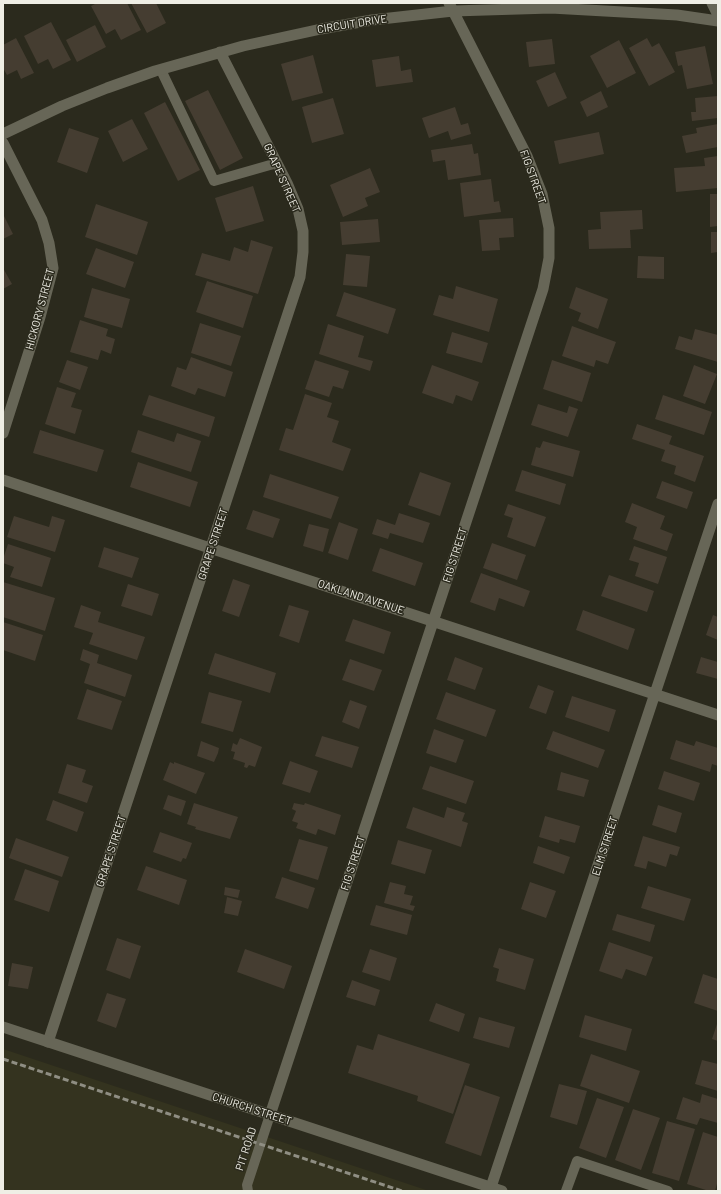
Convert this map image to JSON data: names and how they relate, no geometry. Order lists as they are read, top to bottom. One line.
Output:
{"streets":{"street":["CIRCUIT DRIVE","FIG STREET","GRAPE STREET","HICKORY STREET","OAKLAND AVENUE","ELM STREET","CHURCH STREET"],"lane":["PIT ROAD"]},"crossings":[["CIRCUIT DRIVE","FIG STREET"],["CIRCUIT DRIVE","GRAPE STREET"],["FIG STREET","OAKLAND AVENUE"],["FIG STREET","CHURCH STREET"],["FIG STREET","PIT ROAD"],["GRAPE STREET","OAKLAND AVENUE"],["GRAPE STREET","CHURCH STREET"],["OAKLAND AVENUE","ELM STREET"],["ELM STREET","CHURCH STREET"],["CHURCH STREET","PIT ROAD"]]}
